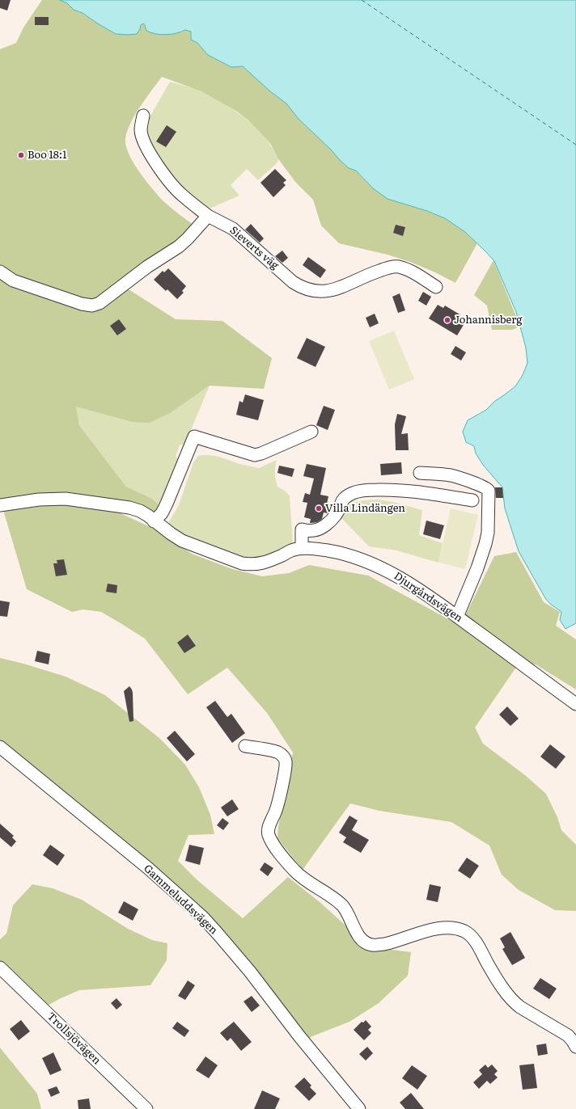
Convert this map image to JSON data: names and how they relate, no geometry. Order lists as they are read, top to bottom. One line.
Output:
{"streets":{"street":["Sieverts väg","Djurgårdsvägen","Gammeluddsvägen","Trollsjövägen"]},"places":["Boo 18:1","Johannisberg","Villa Lindängen"]}
